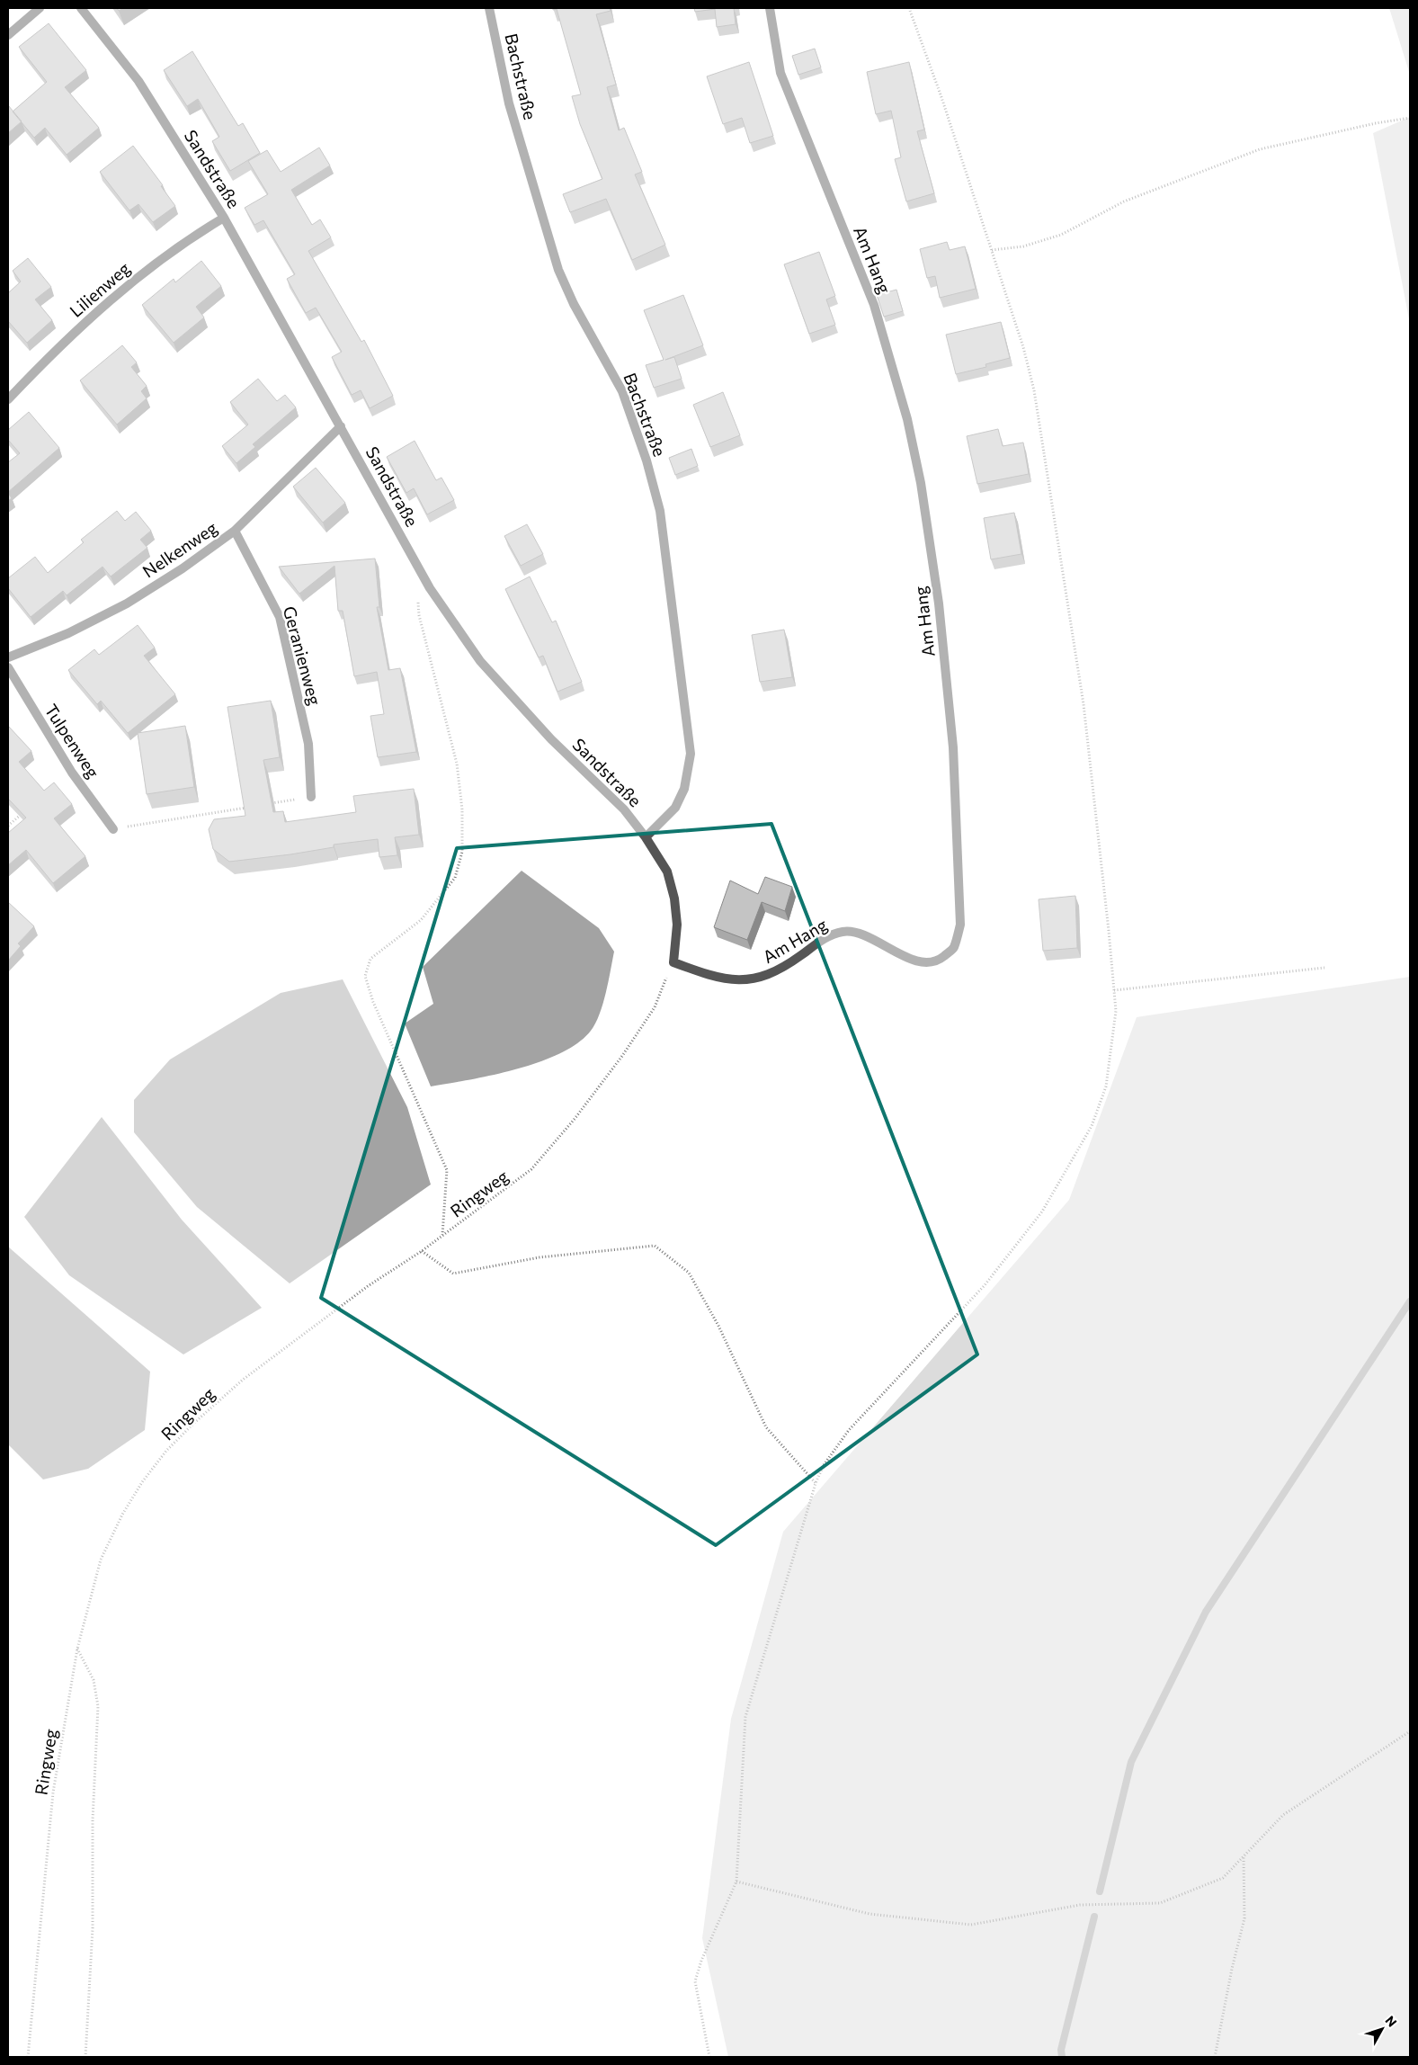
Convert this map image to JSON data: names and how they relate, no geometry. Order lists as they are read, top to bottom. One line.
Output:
{"streets":{"street":["Bachstraße","Sandstraße","Am Hang","Lilienweg","Nelkenweg","Geranienweg","Tulpenweg"],"path":["Ringweg"]},"crossings":[["Bachstraße","Sandstraße"],["Sandstraße","Am Hang"],["Sandstraße","Lilienweg"],["Sandstraße","Nelkenweg"],["Sandstraße","Ringweg"],["Am Hang","Ringweg"],["Nelkenweg","Geranienweg"]],"north":"top right"}
